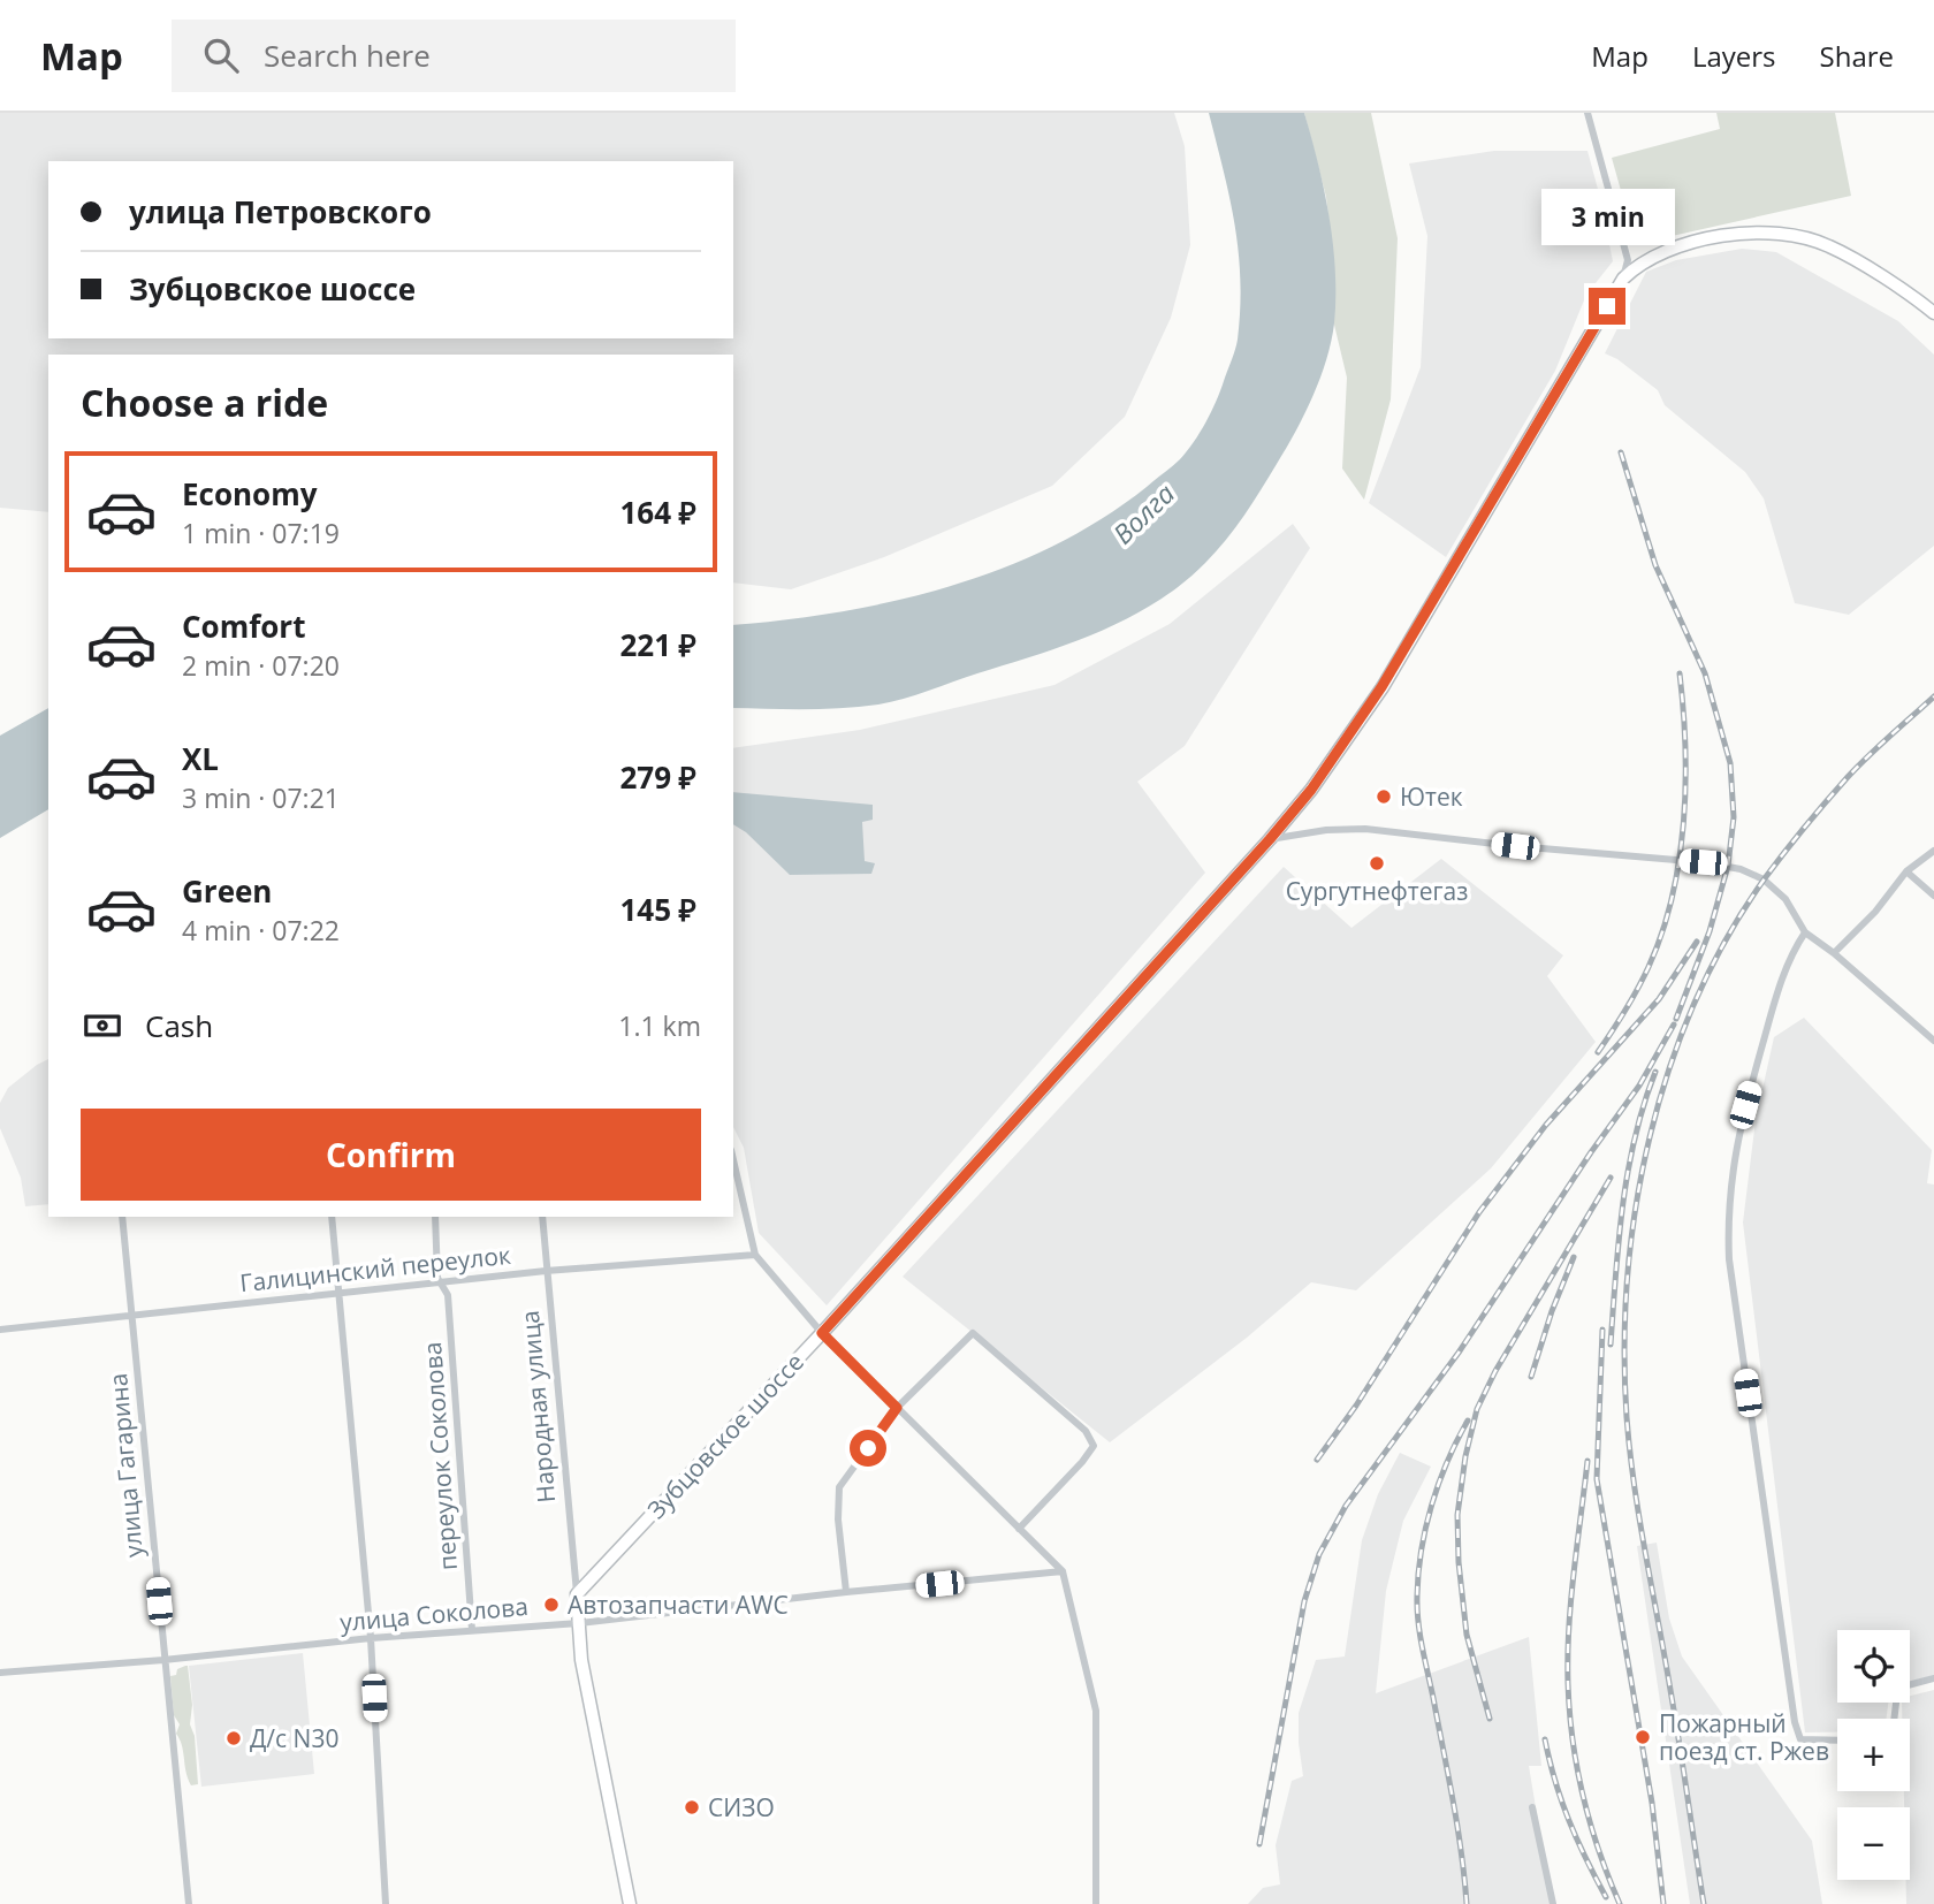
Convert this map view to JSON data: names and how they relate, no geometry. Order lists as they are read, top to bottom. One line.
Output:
{"streets":{"main road":["Зубцовское шоссе"],"street":["Галицинский переулок","Народная улица","переулок Соколова","улица Гагарина","улица Соколова"]},"crossings":[["Галицинский переулок","Народная улица"],["Галицинский переулок","переулок Соколова"],["Галицинский переулок","улица Гагарина"],["Народная улица","Зубцовское шоссе"],["переулок Соколова","улица Соколова"],["улица Гагарина","улица Соколова"]],"water":["Волга"],"places":["Ютек","Сургутнефтегаз","Автозапчасти AWC","Пожарный поезд ст. Ржев","Д/с N30","СИЗО"],"page":{"header":"Map","search":"Search here","nav":["Map","Layers","Share"],"banner":["улица Петровского","Зубцовское шоссе"],"bubble":"3 min","heading":"Choose a ride","list":[{"name":"Economy","note":"1 min · 07:19","value":"164 ₽"},{"name":"Comfort","note":"2 min · 07:20","value":"221 ₽"},{"name":"XL","note":"3 min · 07:21","value":"279 ₽"},{"name":"Green","note":"4 min · 07:22","value":"145 ₽"}],"pay":["Cash","1.1 km"],"buttons":"Confirm","map_buttons":["+","−"]}}
